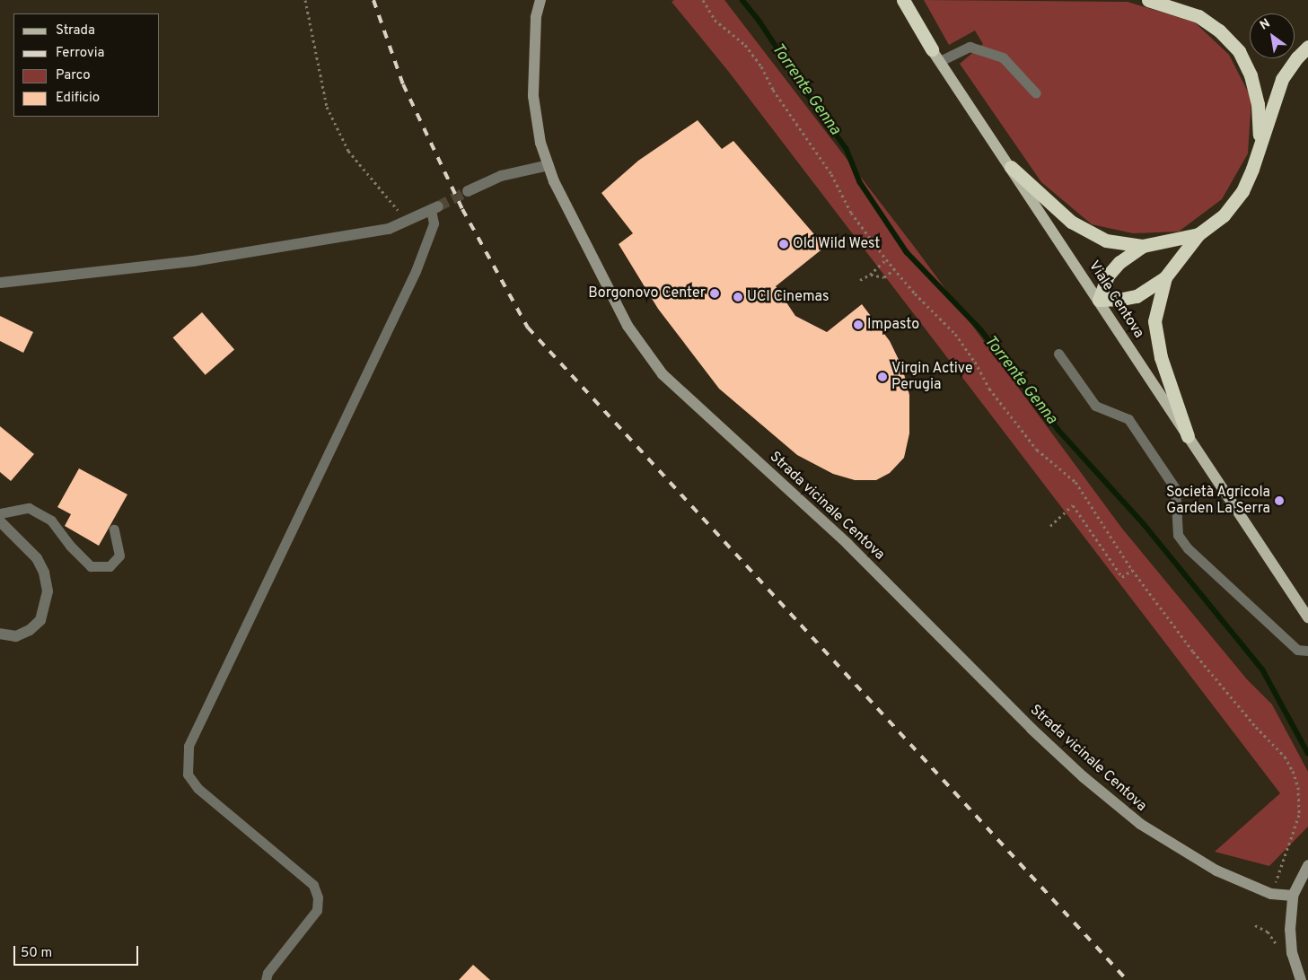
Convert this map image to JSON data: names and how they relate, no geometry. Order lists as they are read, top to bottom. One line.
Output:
{"streets":{"main road":["Viale Centova"],"street":["Strada vicinale Centova"]},"water":["Torrente Genna"],"places":["Old Wild West","Borgonovo Center","UCI Cinemas","Impasto","Virgin Active Perugia","Società Agricola Garden La Serra"],"legend":["Strada","Ferrovia","Parco","Edificio"],"scale_bar":"50 m","north":"top left"}
